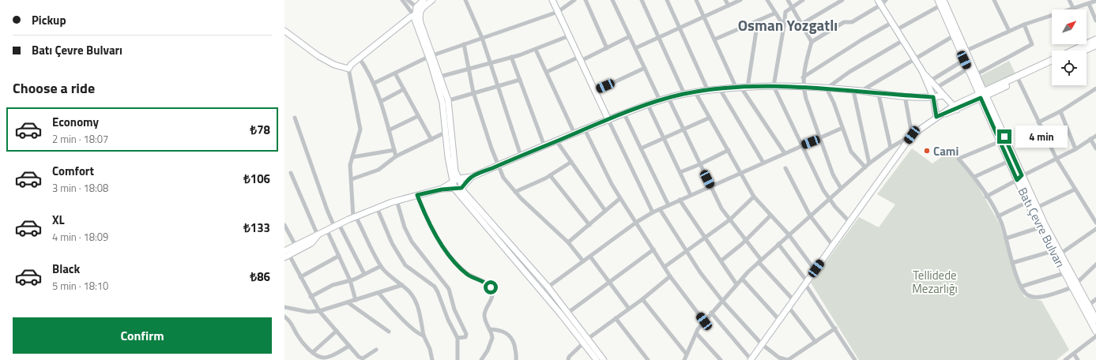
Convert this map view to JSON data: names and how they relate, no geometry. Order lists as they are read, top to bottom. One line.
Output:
{"streets":{"main road":["Batı Çevre Bulvarı"]},"districts":["Osman Yozgatlı"],"parks":["Tellidede Mezarlığı"],"places":["Cami"],"north":"top right","page":{"banner":["Pickup","Batı Çevre Bulvarı"],"heading":"Choose a ride","list":[{"name":"Economy","note":"2 min · 18:07","value":"₺78"},{"name":"Comfort","note":"3 min · 18:08","value":"₺106"},{"name":"XL","note":"4 min · 18:09","value":"₺133"},{"name":"Black","note":"5 min · 18:10","value":"₺86"}],"bubble":"4 min","buttons":"Confirm"}}
